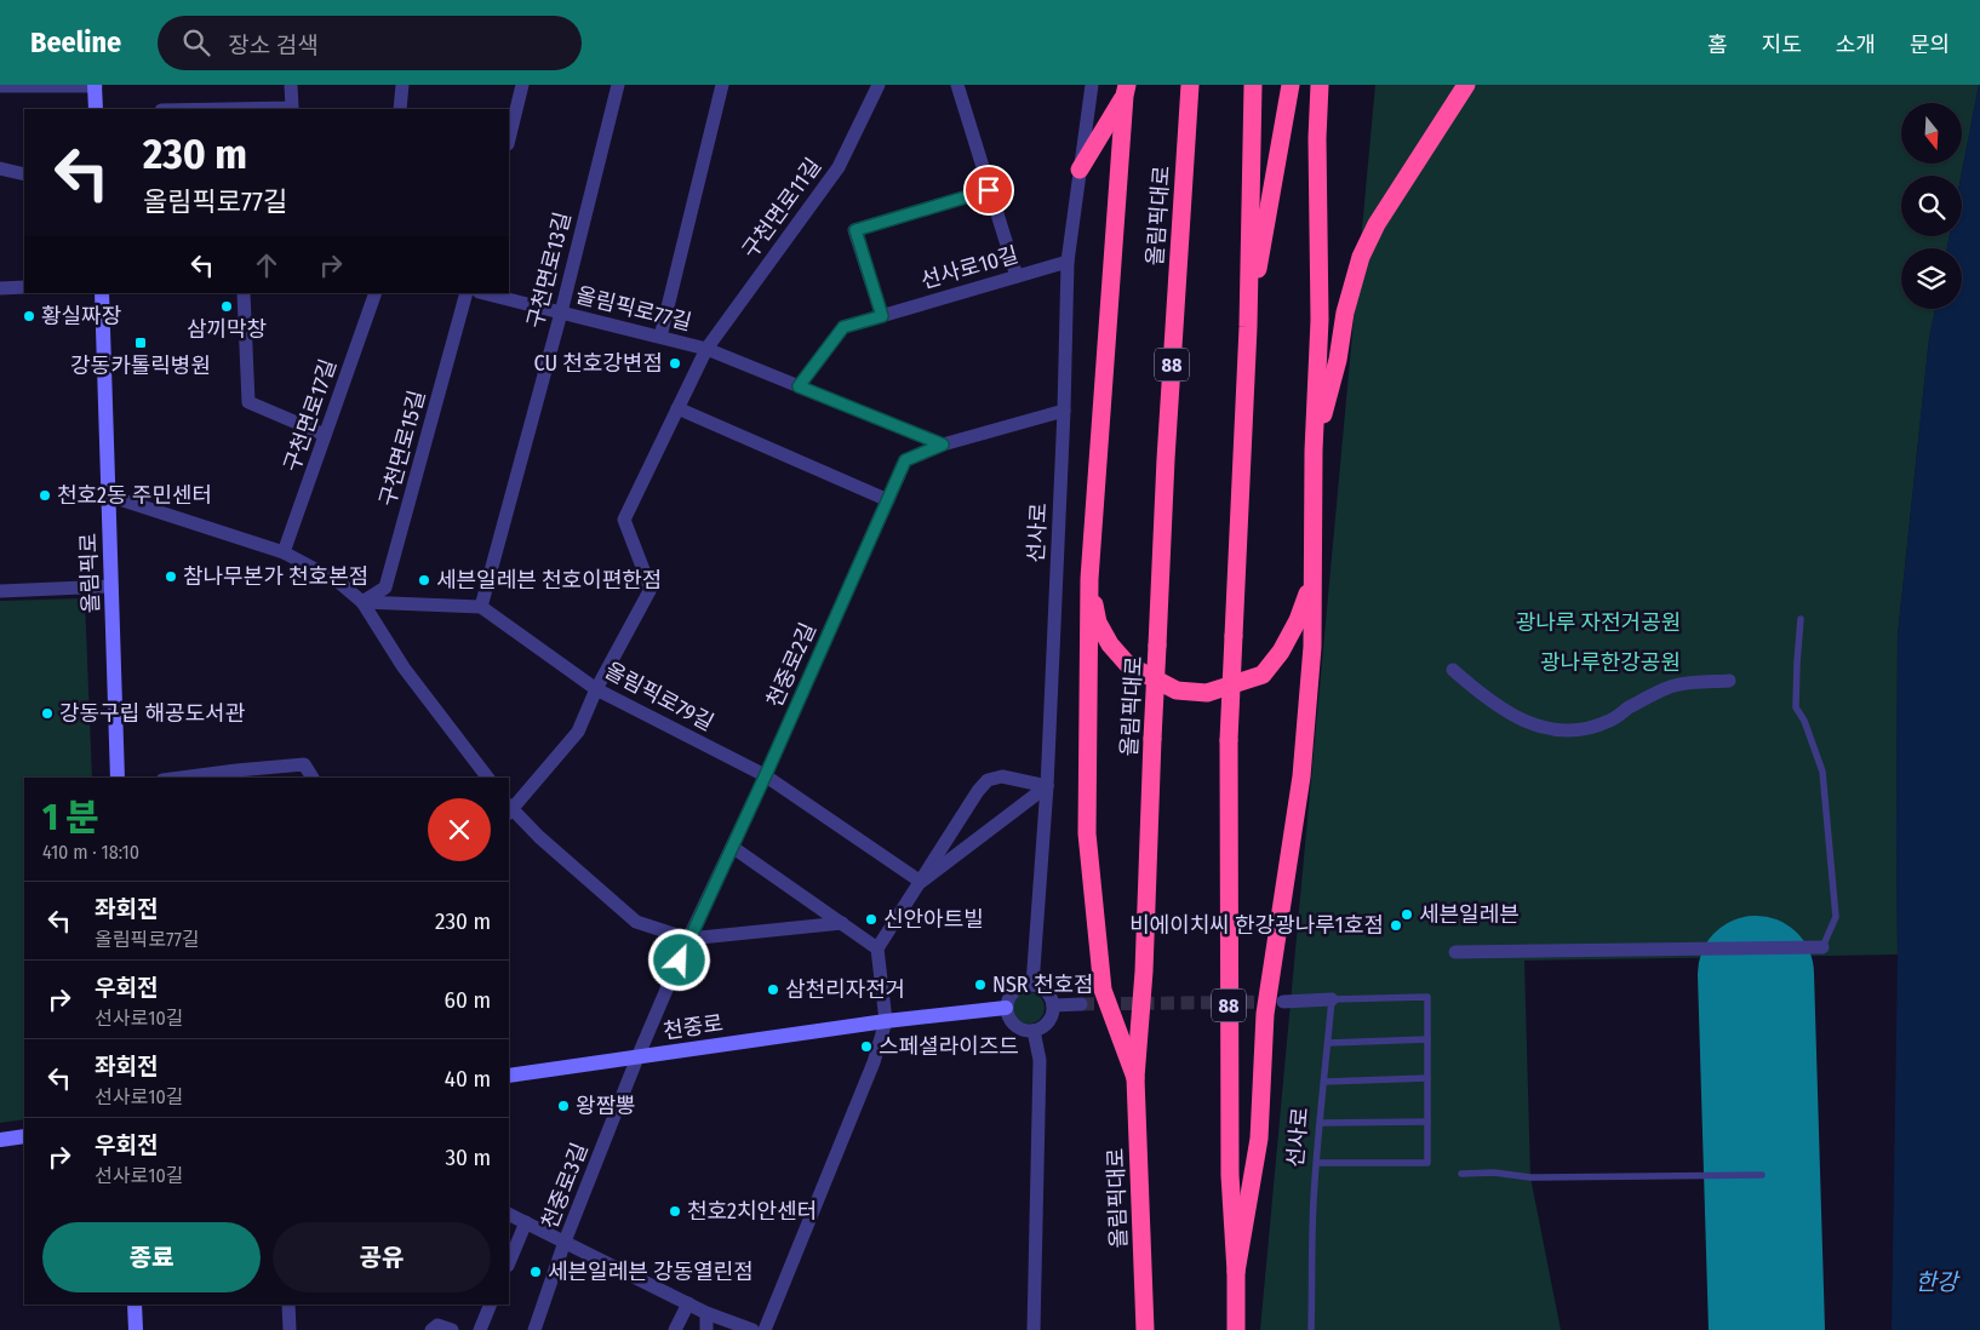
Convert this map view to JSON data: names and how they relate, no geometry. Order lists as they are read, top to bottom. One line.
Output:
{"streets":{"highway":["올림픽대로","88"],"main road":["올림픽로","천중로"],"street":["구천면로11길","선사로10길","구천면로13길","올림픽로77길","구천면로17길","구천면로15길","선사로","천중로2길","올림픽로79길","천중로3길"]},"crossings":[["구천면로11길","올림픽로77길"],["선사로10길","올림픽로77길"],["선사로10길","선사로"],["구천면로13길","올림픽로77길"],["구천면로13길","올림픽로79길"],["올림픽로77길","천중로2길"],["올림픽로77길","올림픽로79길"],["선사로","천중로2길"],["선사로","천중로"],["천중로2길","올림픽로79길"],["천중로2길","천중로"],["천중로2길","천중로3길"],["천중로","천중로3길"]],"water":["한강"],"parks":["광나루 자전거공원","광나루한강공원"],"places":{"other":["삼끼막창","황실짜장","CU 천호강변점","천호2동 주민센터","참나무본가 천호본점","세븐일레븐 천호이편한점","강동구립 해공도서관","세븐일레븐","신안아트빌","비에이치씨 한강광나루1호점","NSR 천호점","삼천리자전거","스페셜라이즈드","왕짬뽕","천호2치안센터","세븐일레븐 강동열린점"],"transit":["강동카톨릭병원"]},"north":"bottom","page":{"header":"Beeline","search":"장소 검색","nav":["홈","지도","소개","문의"],"turn":["230 m","올림픽로77길"],"heading":["1 분","410 m · 18:10"],"list":[{"name":"좌회전","note":"올림픽로77길","value":"230 m"},{"name":"우회전","note":"선사로10길","value":"60 m"},{"name":"좌회전","note":"선사로10길","value":"40 m"},{"name":"우회전","note":"선사로10길","value":"30 m"}],"buttons":["종료","공유"]}}
